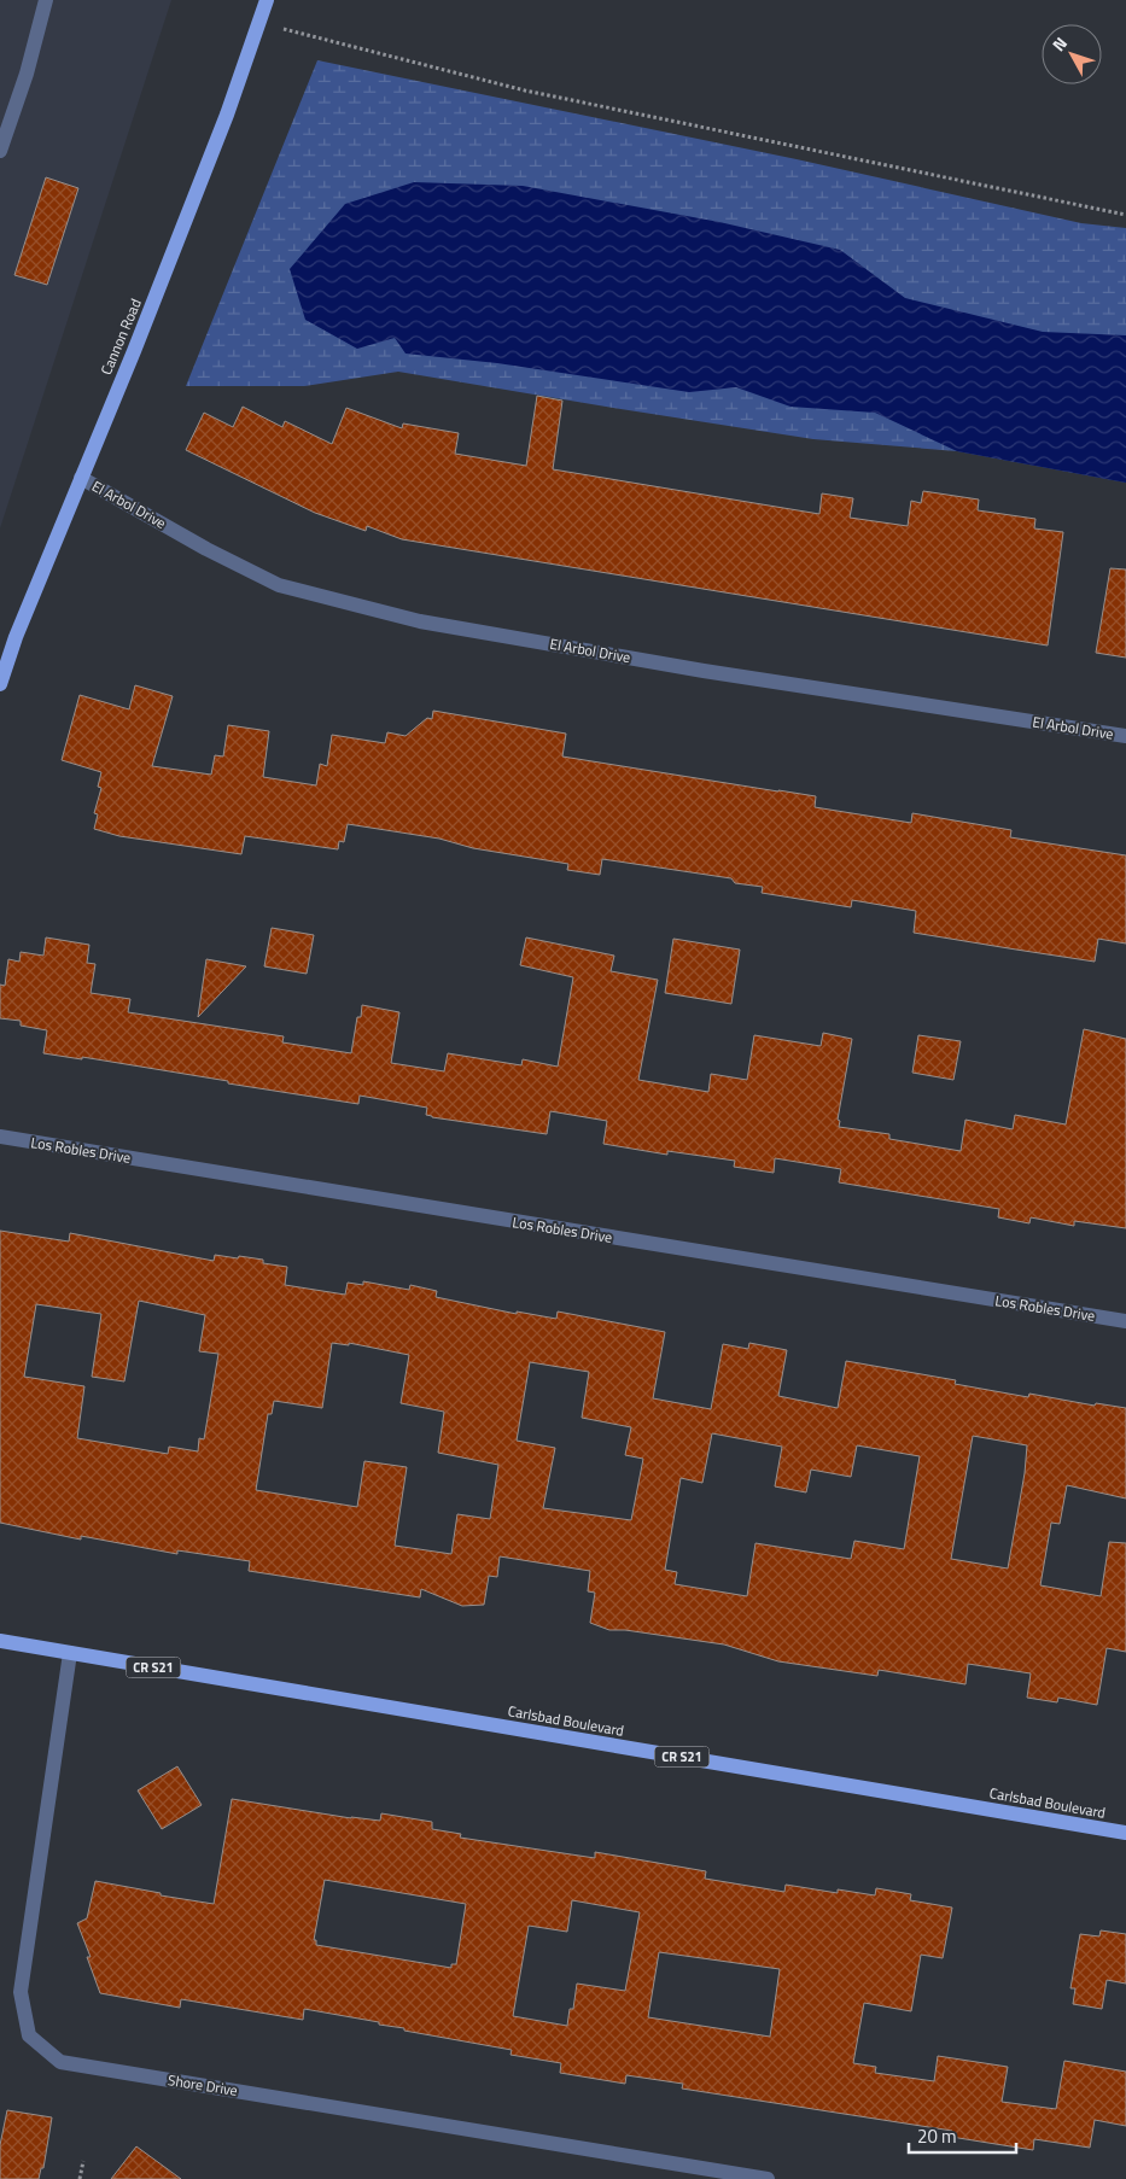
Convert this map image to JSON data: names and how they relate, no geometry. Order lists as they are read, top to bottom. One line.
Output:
{"streets":{"main road":["Cannon Road","CR S21","Carlsbad Boulevard"],"street":["El Arbol Drive","Los Robles Drive","Shore Drive"]},"crossings":[["Cannon Road","El Arbol Drive"],["Carlsbad Boulevard","Shore Drive"]],"scale_bar":"20 m","north":"top left"}
